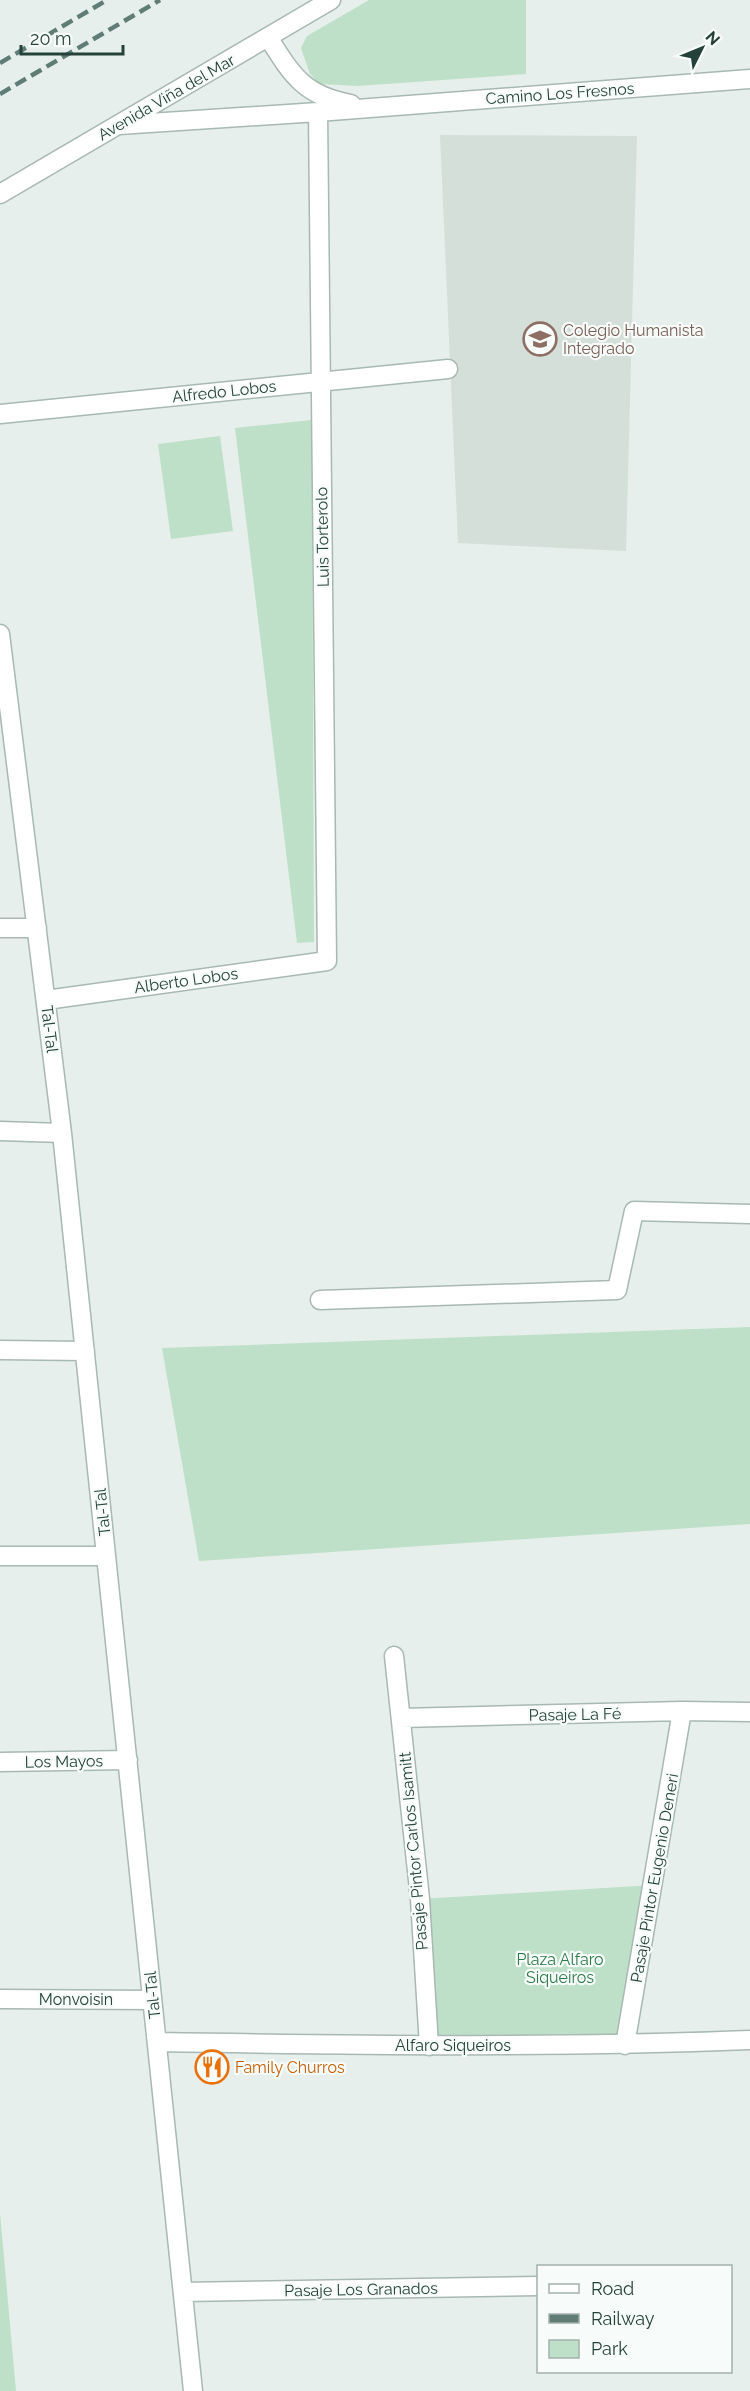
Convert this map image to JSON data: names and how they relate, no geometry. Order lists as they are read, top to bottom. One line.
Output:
{"streets":{"street":["Camino Los Fresnos","Avenida Viña del Mar","Alfredo Lobos","Luis Torterolo","Alberto Lobos","Tal-Tal","Pasaje La Fé","Los Mayos","Pasaje Pintor Carlos Isamitt","Pasaje Pintor Eugenio Deneri","Monvoisin","Alfaro Siqueiros","Pasaje Los Granados"]},"crossings":[["Camino Los Fresnos","Avenida Viña del Mar"],["Camino Los Fresnos","Luis Torterolo"],["Alfredo Lobos","Luis Torterolo"],["Luis Torterolo","Alberto Lobos"],["Alberto Lobos","Tal-Tal"],["Tal-Tal","Los Mayos"],["Tal-Tal","Monvoisin"],["Tal-Tal","Alfaro Siqueiros"],["Tal-Tal","Pasaje Los Granados"],["Pasaje La Fé","Pasaje Pintor Carlos Isamitt"],["Pasaje La Fé","Pasaje Pintor Eugenio Deneri"],["Pasaje Pintor Carlos Isamitt","Alfaro Siqueiros"],["Pasaje Pintor Eugenio Deneri","Alfaro Siqueiros"]],"parks":["Plaza Alfaro Siqueiros"],"places":{"school or university":["Colegio Humanista Integrado"],"restaurant":["Family Churros"]},"legend":["Road","Railway","Park"],"scale_bar":"20 m","north":"top right"}
